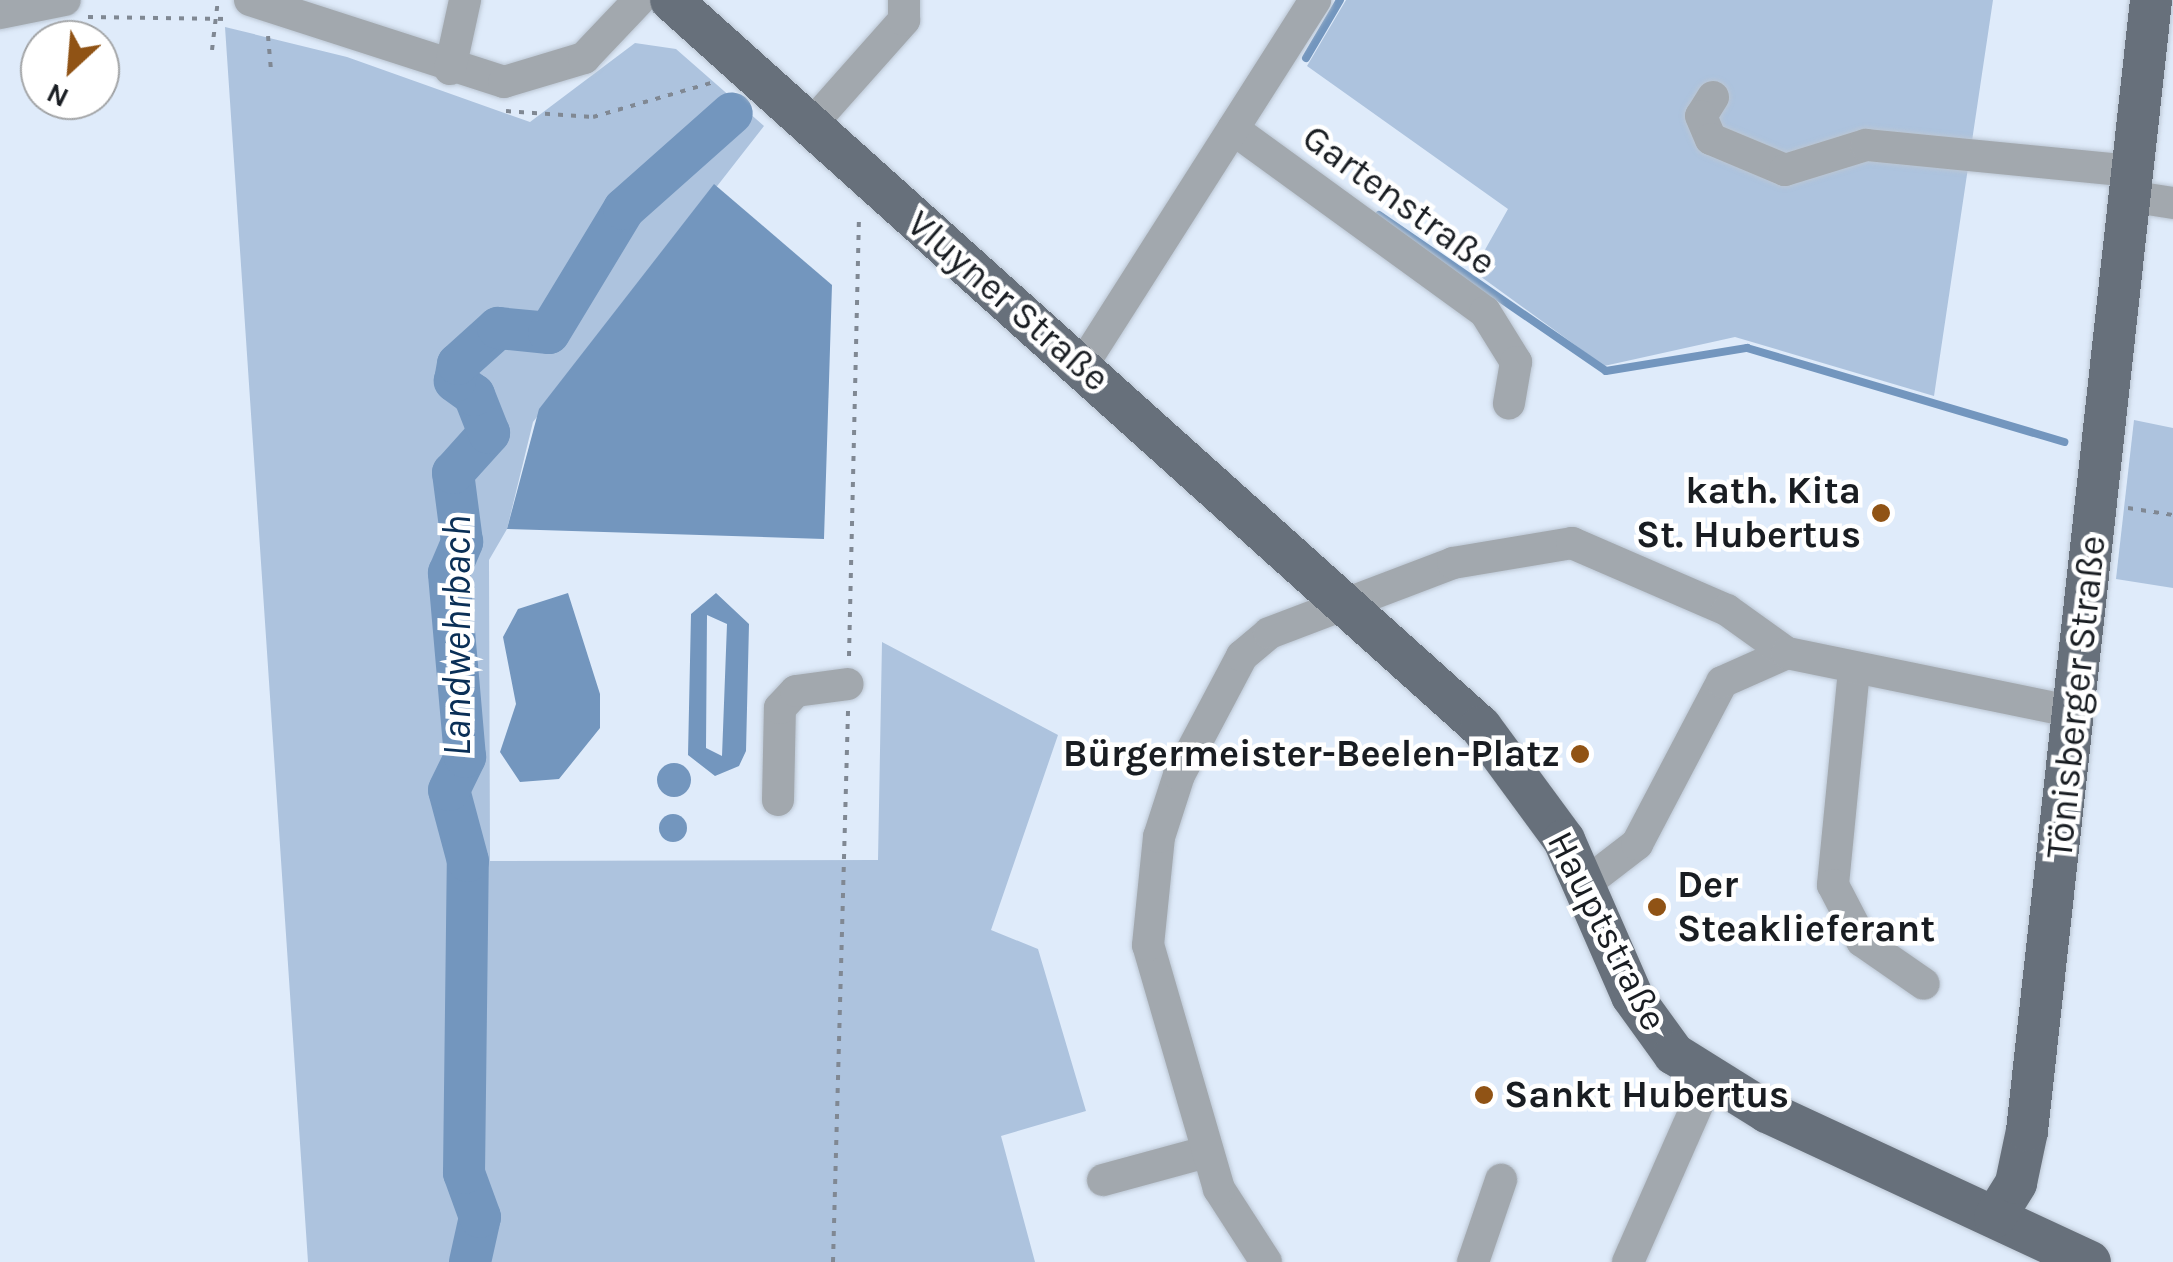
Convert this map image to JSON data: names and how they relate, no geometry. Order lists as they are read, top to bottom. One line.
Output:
{"streets":{"main road":["Vluyner Straße","Tönisberger Straße","Hauptstraße"],"street":["Gartenstraße"]},"crossings":[["Vluyner Straße","Hauptstraße"],["Tönisberger Straße","Hauptstraße"]],"water":["Landwehrbach"],"places":["kath. Kita St. Hubertus","Bürgermeister-Beelen-Platz","Der Steaklieferant","Sankt Hubertus"],"north":"bottom left"}
